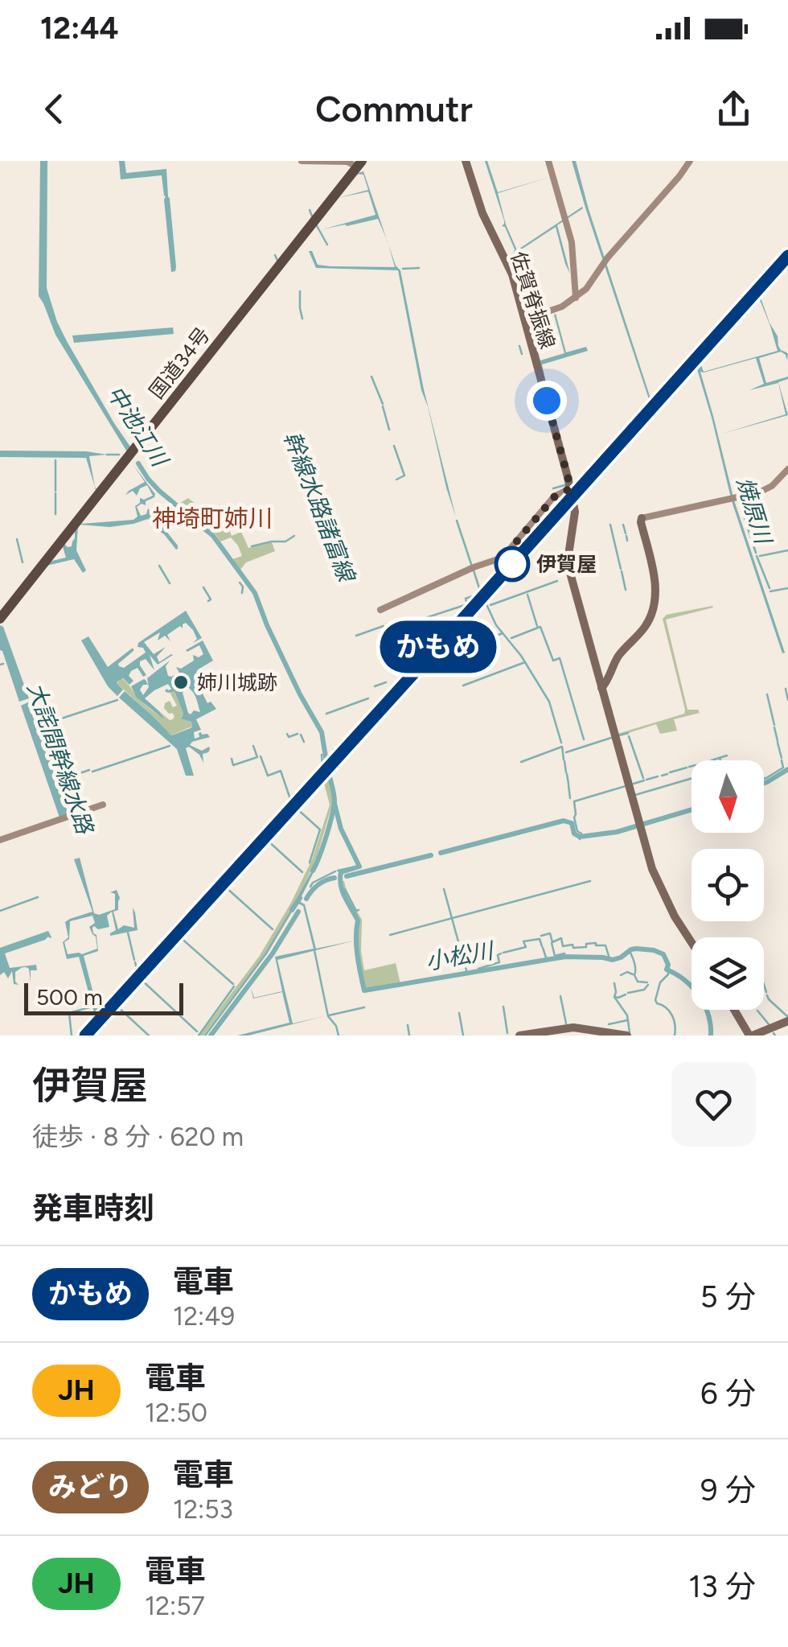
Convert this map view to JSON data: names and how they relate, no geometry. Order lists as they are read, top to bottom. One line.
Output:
{"streets":{"highway":["国道34号"],"main road":["佐賀脊振線"]},"districts":["神埼町姉川"],"water":["中池江川","幹線水路諸富線","焼原川","大詫間幹線水路","小松川"],"places":["伊賀屋","姉川城跡"],"scale_bar":"500 m","north":"bottom","page":{"status":"12:44","header":"Commutr","on_map":"かもめ","scale":"500 m","heading":[["伊賀屋","徒歩 · 8 分 · 620 m"],"発車時刻"],"list":[{"mark":"かもめ","name":"電車","note":"12:49","value":"5 分"},{"mark":"JH","name":"電車","note":"12:50","value":"6 分"},{"mark":"みどり","name":"電車","note":"12:53","value":"9 分"},{"mark":"JH","name":"電車","note":"12:57","value":"13 分"}]}}
